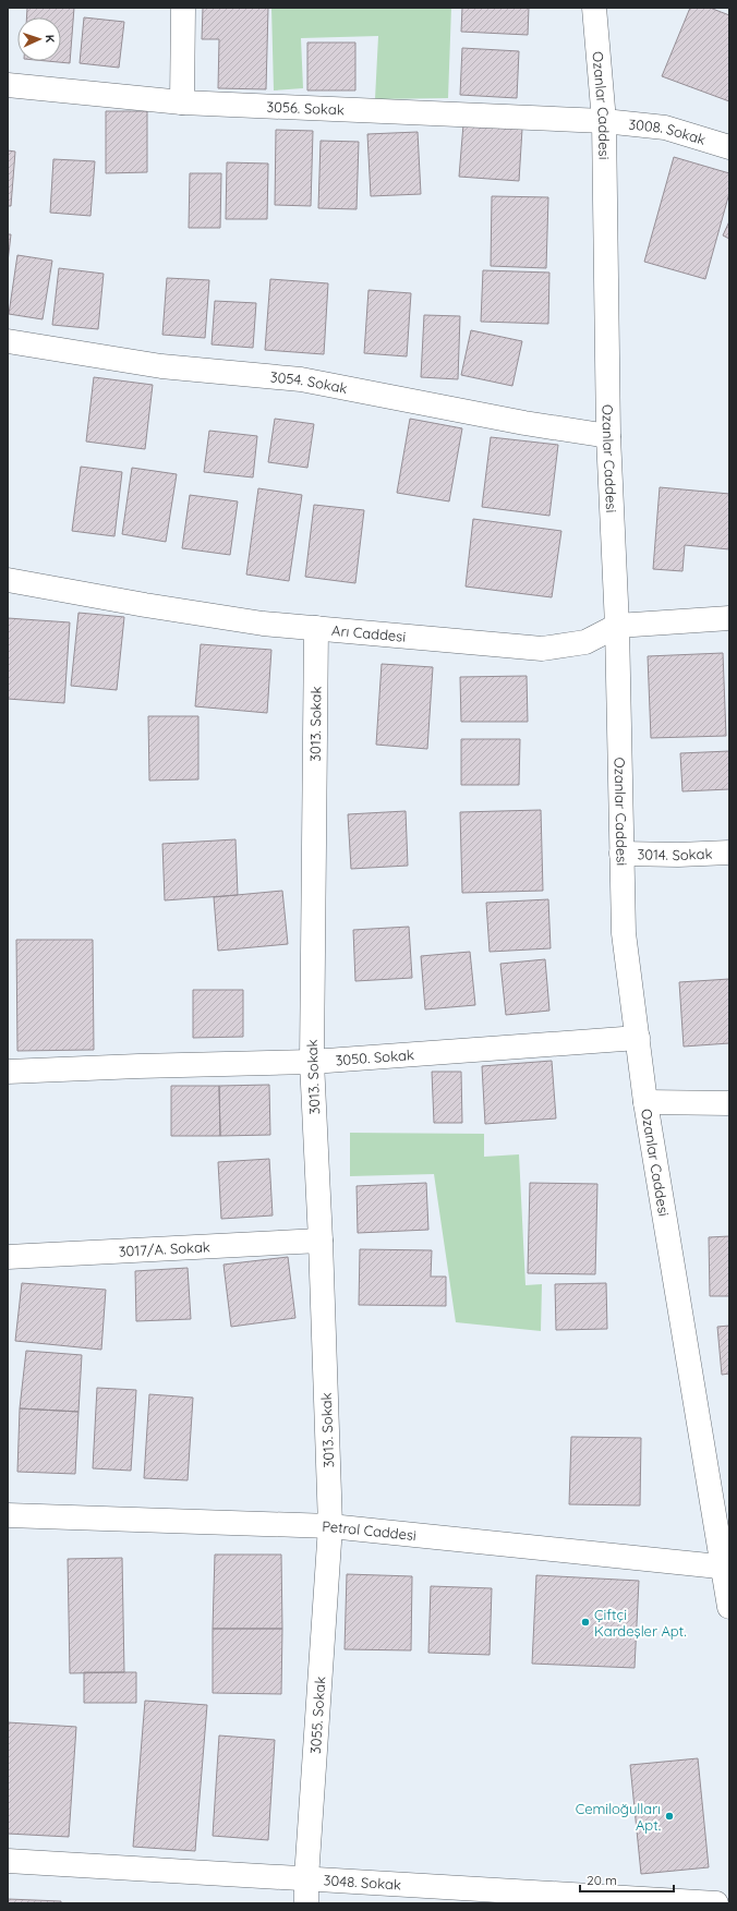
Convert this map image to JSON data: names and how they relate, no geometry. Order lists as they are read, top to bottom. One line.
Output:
{"streets":{"street":["Ozanlar Caddesi","3056. Sokak","3008. Sokak","3054. Sokak","Arı Caddesi","3013. Sokak","3014. Sokak","3050. Sokak","3017/A. Sokak","Petrol Caddesi","3055. Sokak","3048. Sokak"]},"crossings":[["Ozanlar Caddesi","3056. Sokak"],["Ozanlar Caddesi","3008. Sokak"],["Ozanlar Caddesi","3054. Sokak"],["Ozanlar Caddesi","Arı Caddesi"],["Ozanlar Caddesi","3014. Sokak"],["Ozanlar Caddesi","3050. Sokak"],["Ozanlar Caddesi","Petrol Caddesi"],["3056. Sokak","3008. Sokak"],["Arı Caddesi","3013. Sokak"],["3013. Sokak","3050. Sokak"],["3013. Sokak","3017/A. Sokak"],["3013. Sokak","Petrol Caddesi"],["3013. Sokak","3055. Sokak"],["Petrol Caddesi","3055. Sokak"],["3055. Sokak","3048. Sokak"]],"places":["Çiftçi Kardeşler Apt.","Cemiloğulları Apt."],"scale_bar":"20 m","north":"right"}
